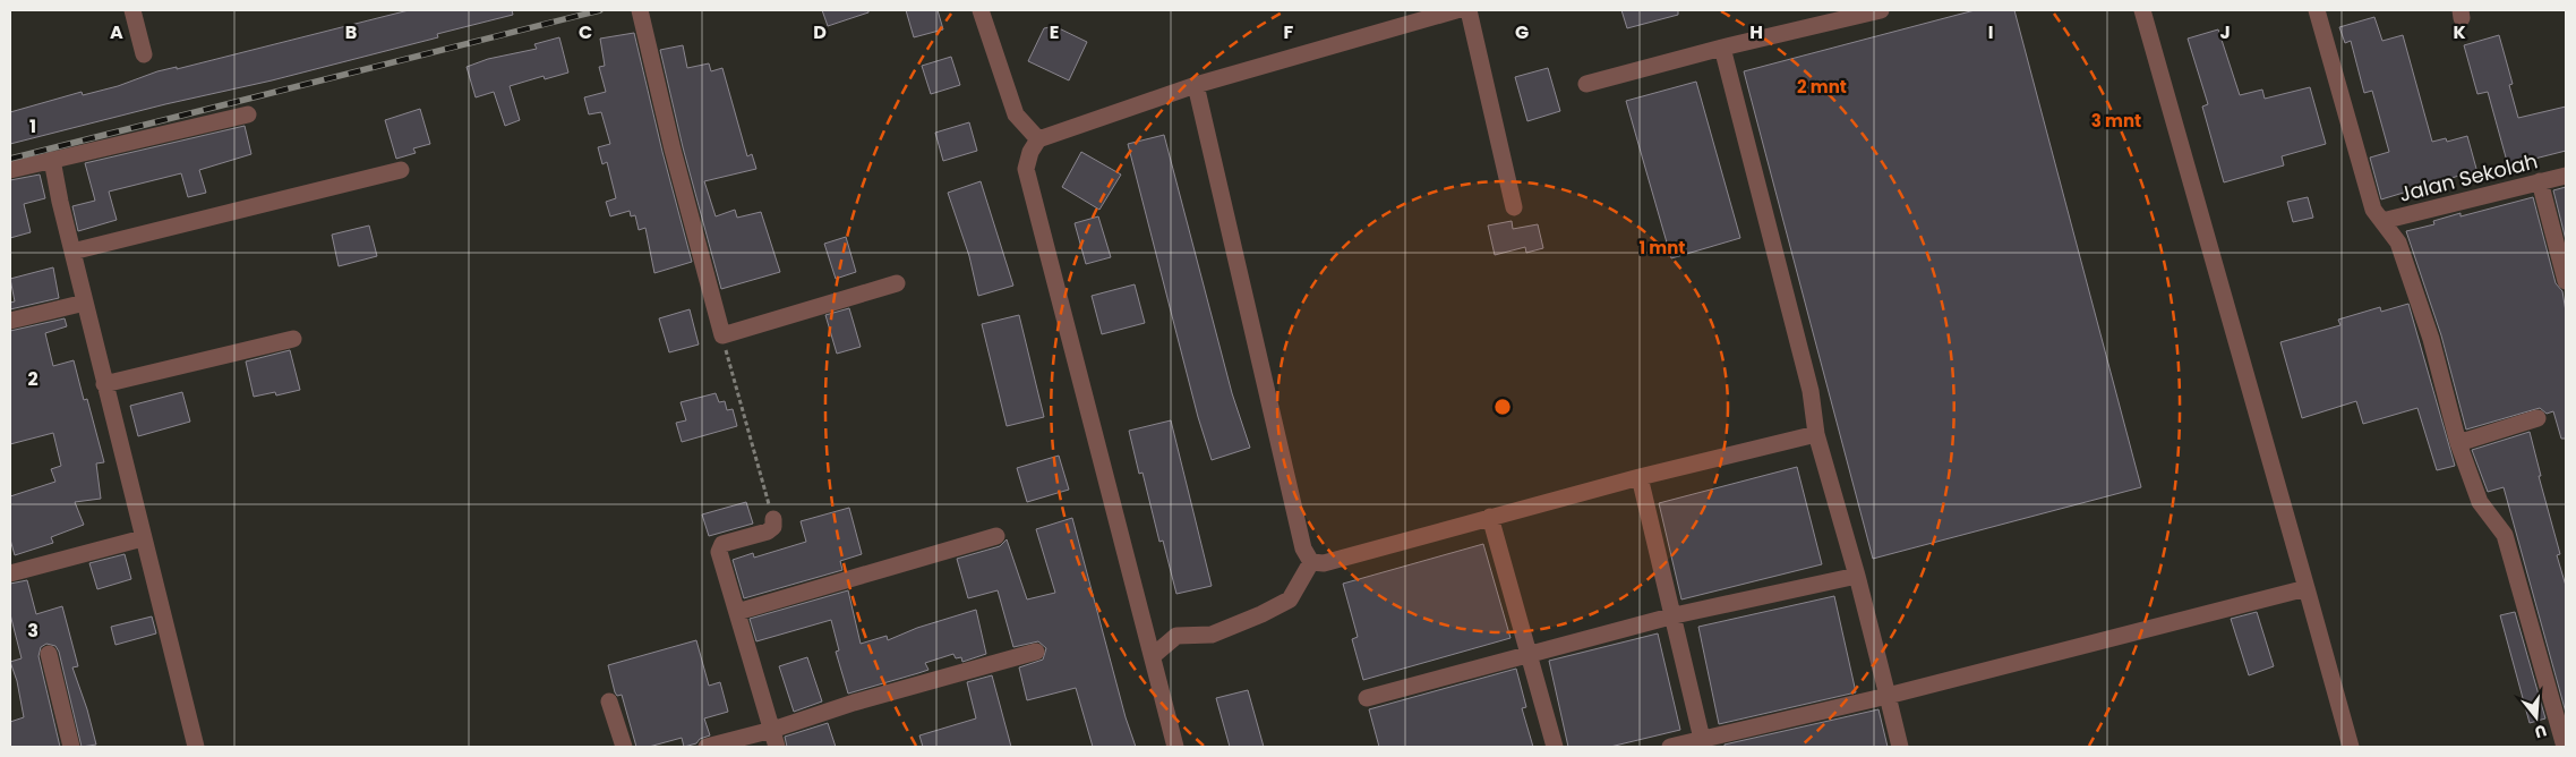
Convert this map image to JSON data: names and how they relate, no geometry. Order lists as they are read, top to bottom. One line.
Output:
{"streets":{"street":["Jalan Sekolah"]},"north":"bottom","grid":{"columns":["A","B","C","D","E","F","G","H","I","J","K"],"rows":["1","2","3"]},"rings":["2 mnt","3 mnt","1 mnt"]}
